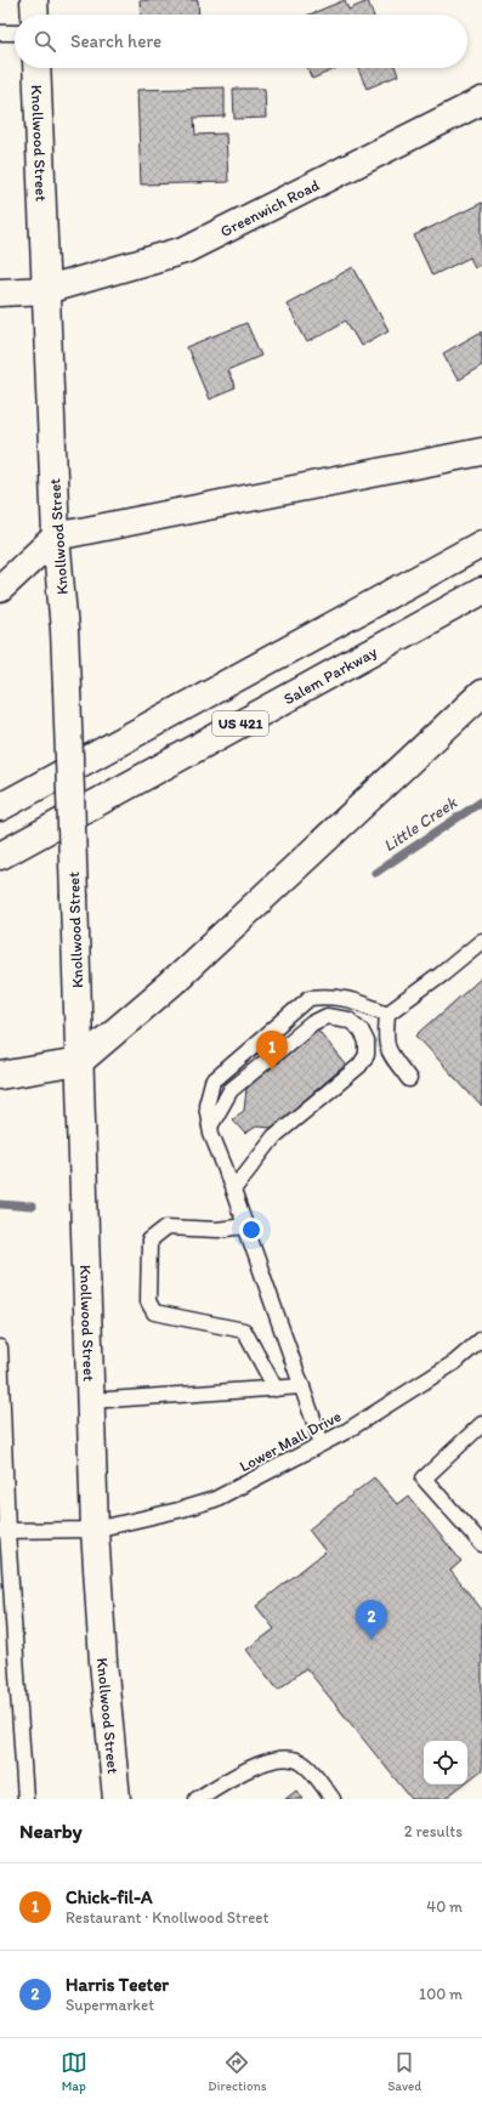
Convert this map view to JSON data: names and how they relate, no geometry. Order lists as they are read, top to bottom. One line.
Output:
{"streets":{"main road":["Knollwood Street","Greenwich Road","Salem Parkway","US 421"],"lane":["Lower Mall Drive"]},"crossings":[["Knollwood Street","Greenwich Road"],["Knollwood Street","Lower Mall Drive"]],"water":["Little Creek"],"page":{"search":"Search here","pins":["1","2"],"heading":["Nearby","2 results"],"list":[{"mark":"1","name":"Chick-fil-A","note":"Restaurant · Knollwood Street","value":"40 m"},{"mark":"2","name":"Harris Teeter","note":"Supermarket","value":"100 m"}],"nav":["Map","Directions","Saved"]}}
